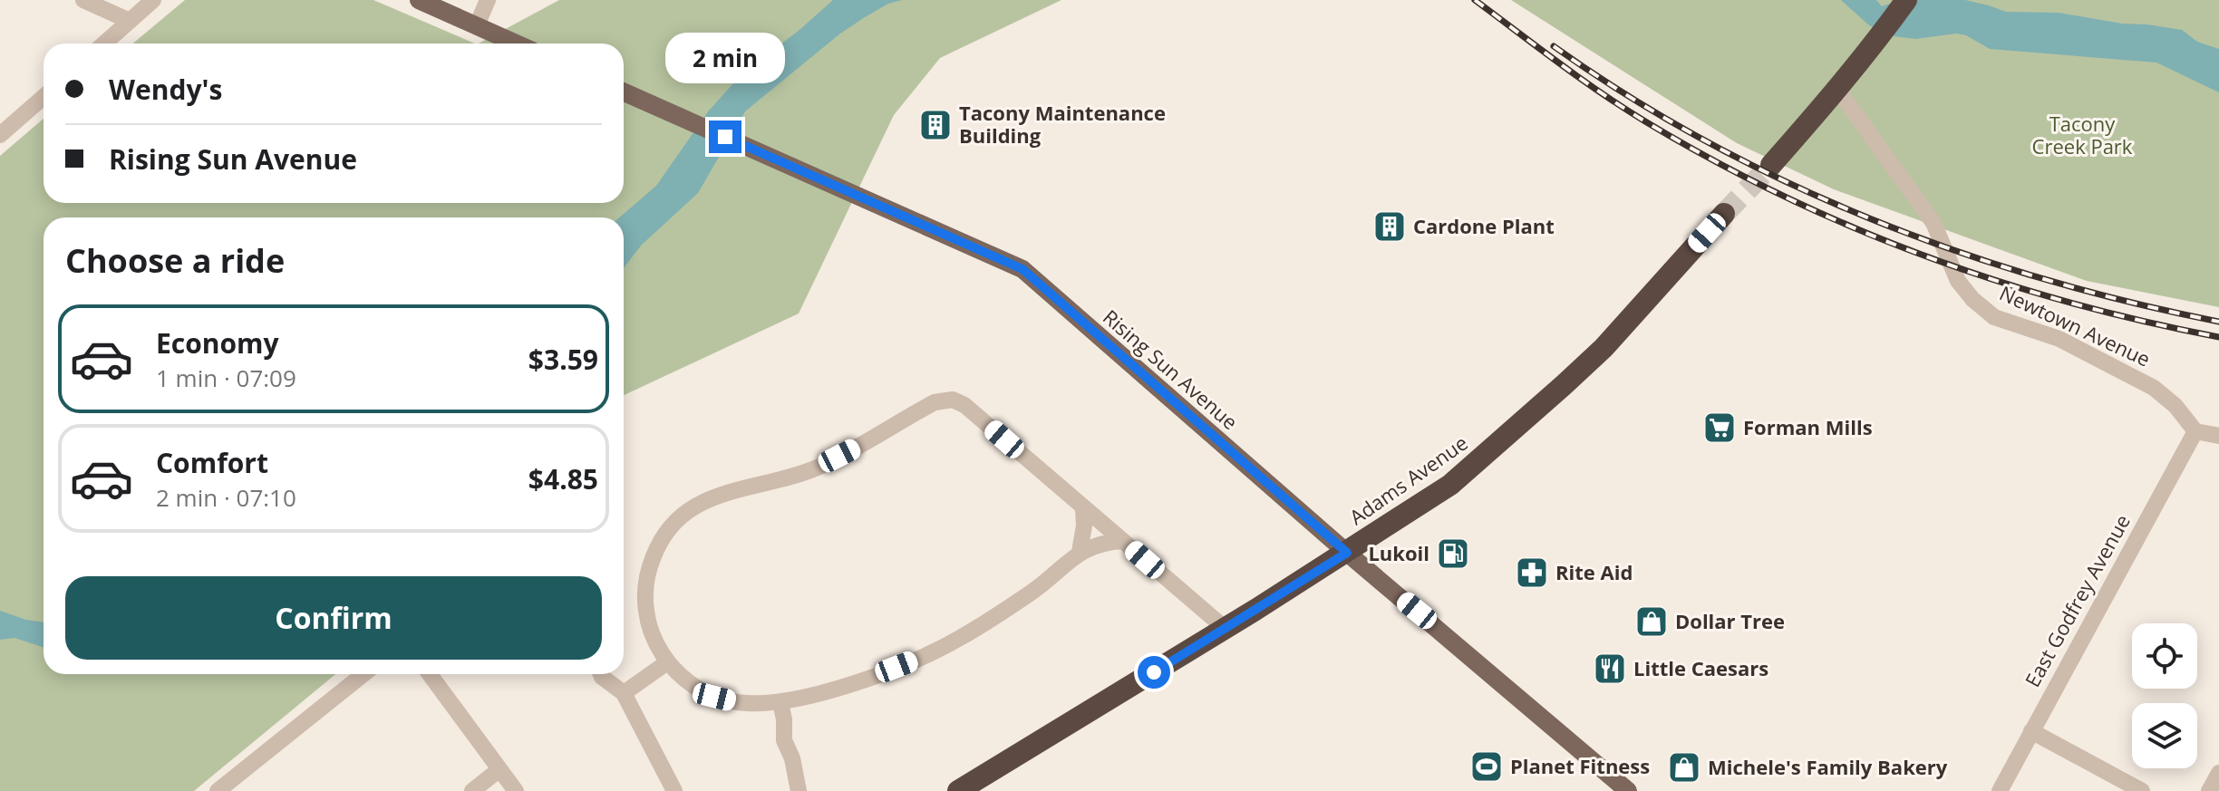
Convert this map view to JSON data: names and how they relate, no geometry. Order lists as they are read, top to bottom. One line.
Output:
{"streets":{"highway":["Adams Avenue"],"main road":["Rising Sun Avenue"],"street":["Newtown Avenue","East Godfrey Avenue"]},"crossings":[["Newtown Avenue","East Godfrey Avenue"],["Rising Sun Avenue","Adams Avenue"]],"parks":["Tacony Creek Park"],"places":{"building":["Tacony Maintenance Building","Cardone Plant"],"supermarket":["Forman Mills"],"fuel station":["Lukoil"],"pharmacy":["Rite Aid"],"shop":["Dollar Tree","Michele's Family Bakery"],"restaurant":["Little Caesars"],"sports":["Planet Fitness"]},"page":{"bubble":"2 min","banner":["Wendy's","Rising Sun Avenue"],"heading":"Choose a ride","list":[{"name":"Economy","note":"1 min · 07:09","value":"$3.59"},{"name":"Comfort","note":"2 min · 07:10","value":"$4.85"}],"buttons":"Confirm"}}
